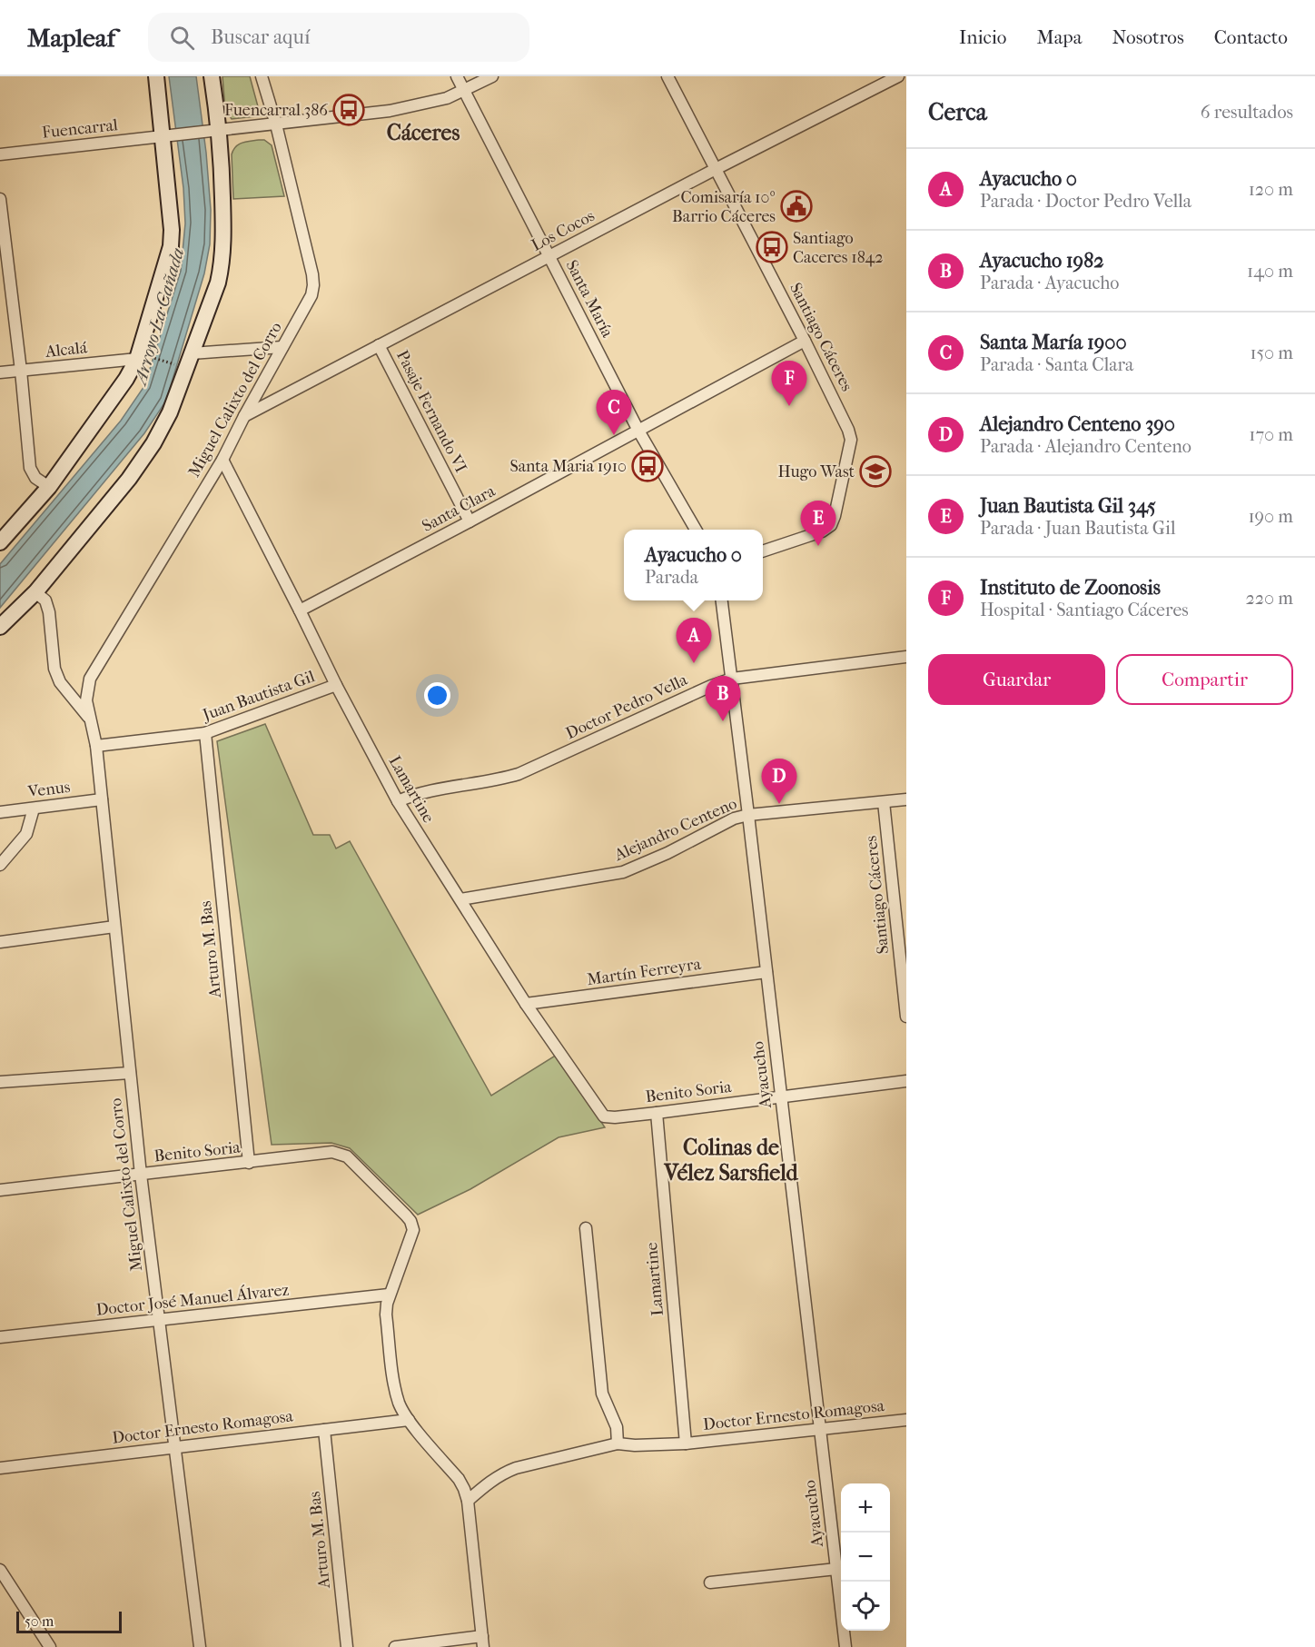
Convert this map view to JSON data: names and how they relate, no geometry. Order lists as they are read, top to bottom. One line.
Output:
{"streets":{"street":["Fuencarral","Los Cocos","Santa María","Santiago Cáceres","Alcalá","Miguel Calixto del Corro","Pasaje Fernando VI","Santa Clara","Juan Bautista Gil","Doctor Pedro Vella","Venus","Lamartine","Alejandro Centeno","Arturo M. Bas","Martín Ferreyra","Ayacucho","Benito Soria","Doctor José Manuel Álvarez","Doctor Ernesto Romagosa"]},"crossings":[["Los Cocos","Santa María"],["Los Cocos","Santiago Cáceres"],["Los Cocos","Miguel Calixto del Corro"],["Los Cocos","Pasaje Fernando VI"],["Santa María","Santa Clara"],["Santiago Cáceres","Santa Clara"],["Santiago Cáceres","Alejandro Centeno"],["Miguel Calixto del Corro","Juan Bautista Gil"],["Miguel Calixto del Corro","Venus"],["Miguel Calixto del Corro","Lamartine"],["Miguel Calixto del Corro","Benito Soria"],["Miguel Calixto del Corro","Doctor José Manuel Álvarez"],["Miguel Calixto del Corro","Doctor Ernesto Romagosa"],["Pasaje Fernando VI","Santa Clara"],["Santa Clara","Lamartine"],["Juan Bautista Gil","Lamartine"],["Juan Bautista Gil","Arturo M. Bas"],["Doctor Pedro Vella","Lamartine"],["Doctor Pedro Vella","Ayacucho"],["Lamartine","Alejandro Centeno"],["Lamartine","Martín Ferreyra"],["Lamartine","Benito Soria"],["Lamartine","Doctor Ernesto Romagosa"],["Alejandro Centeno","Ayacucho"],["Arturo M. Bas","Benito Soria"],["Arturo M. Bas","Doctor Ernesto Romagosa"],["Martín Ferreyra","Ayacucho"],["Ayacucho","Benito Soria"],["Ayacucho","Doctor Ernesto Romagosa"],["Benito Soria","Doctor José Manuel Álvarez"]],"districts":["Cáceres","Colinas de Vélez Sarsfield"],"water":["Arroyo La Cañada"],"places":{"bus stop":["Fuencarral 386","Santiago Caceres 1842","Santa Maria 1910"],"public building":["Comisaría 10º Barrio Cáceres"],"school or university":["Hugo Wast"]},"scale_bar":"50 m","page":{"header":"Mapleaf","search":"Buscar aquí","nav":["Inicio","Mapa","Nosotros","Contacto"],"heading":["Cerca","6 resultados"],"list":[{"mark":"A","name":"Ayacucho 0","note":"Parada · Doctor Pedro Vella","value":"120 m"},{"mark":"B","name":"Ayacucho 1982","note":"Parada · Ayacucho","value":"140 m"},{"mark":"C","name":"Santa María 1900","note":"Parada · Santa Clara","value":"150 m"},{"mark":"D","name":"Alejandro Centeno 390","note":"Parada · Alejandro Centeno","value":"170 m"},{"mark":"E","name":"Juan Bautista Gil 345","note":"Parada · Juan Bautista Gil","value":"190 m"},{"mark":"F","name":"Instituto de Zoonosis","note":"Hospital · Santiago Cáceres","value":"220 m"}],"pins":["F","C","E","A","B","D"],"popup":["Ayacucho 0","Parada"],"buttons":["Guardar","Compartir"],"map_buttons":["+","−"],"scale":"50 m"}}
